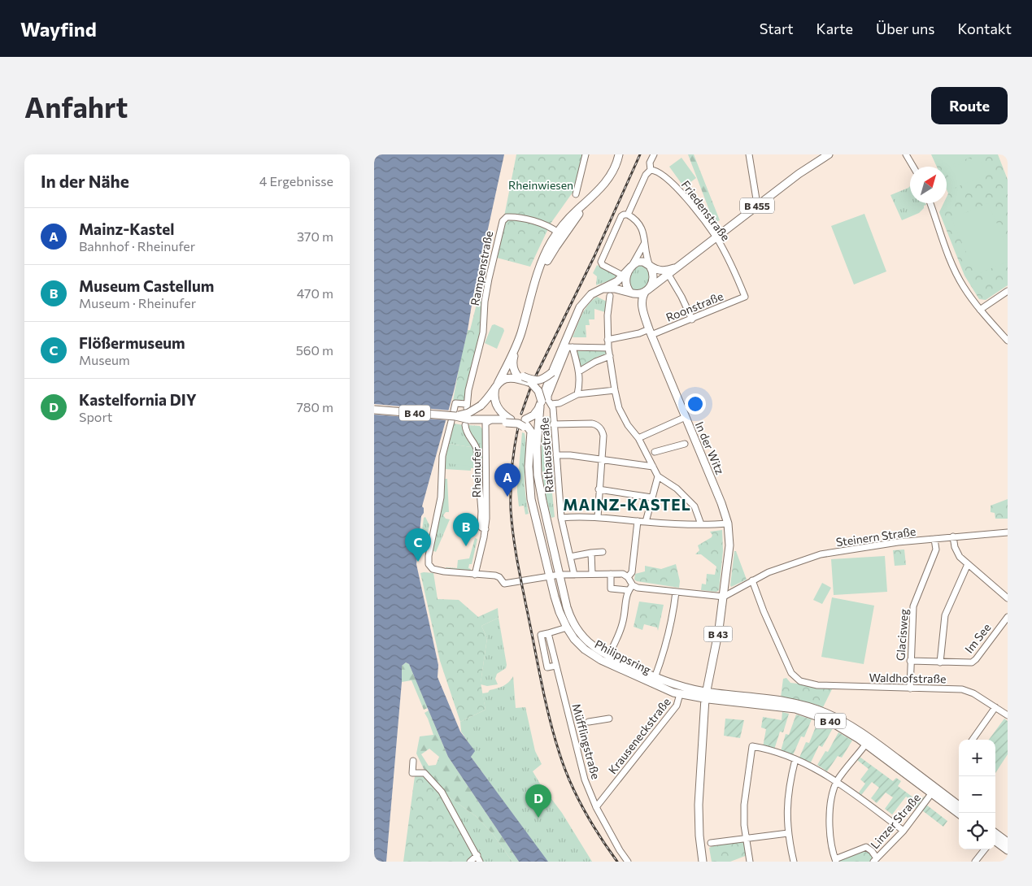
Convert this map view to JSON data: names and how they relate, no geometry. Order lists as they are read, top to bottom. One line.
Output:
{"streets":{"main road":["B 455","B 40","In der Witz","B 43","Philippsring"],"street":["Friedenstraße","Rampenstraße","Roonstraße","Rathausstraße","Rheinufer","Steinern Straße","Glacisweg","Im See","Waldhofstraße","Krauseneckstraße","Müfflingstraße","Linzer Straße"]},"crossings":[["B 455","Friedenstraße"],["B 455","In der Witz"],["Friedenstraße","Roonstraße"],["Rampenstraße","B 40"],["Roonstraße","In der Witz"],["B 40","Rheinufer"],["B 40","B 43"],["B 40","Philippsring"],["B 40","Linzer Straße"],["In der Witz","B 43"],["Steinern Straße","B 43"],["Steinern Straße","Glacisweg"],["Steinern Straße","Waldhofstraße"],["B 43","Philippsring"],["Glacisweg","Im See"],["Glacisweg","Waldhofstraße"],["Philippsring","Krauseneckstraße"],["Philippsring","Müfflingstraße"],["Krauseneckstraße","Müfflingstraße"]],"districts":["MAINZ-KASTEL"],"parks":["Rheinwiesen"],"north":"top right","page":{"header":"Wayfind","nav":["Start","Karte","Über uns","Kontakt"],"buttons":"Route","title":"Anfahrt","heading":["In der Nähe","4 Ergebnisse"],"list":[{"mark":"A","name":"Mainz-Kastel","note":"Bahnhof · Rheinufer","value":"370 m"},{"mark":"B","name":"Museum Castellum","note":"Museum · Rheinufer","value":"470 m"},{"mark":"C","name":"Flößermuseum","note":"Museum","value":"560 m"},{"mark":"D","name":"Kastelfornia DIY","note":"Sport","value":"780 m"}],"pins":["A","B","C","D"],"map_buttons":["+","−"]}}
